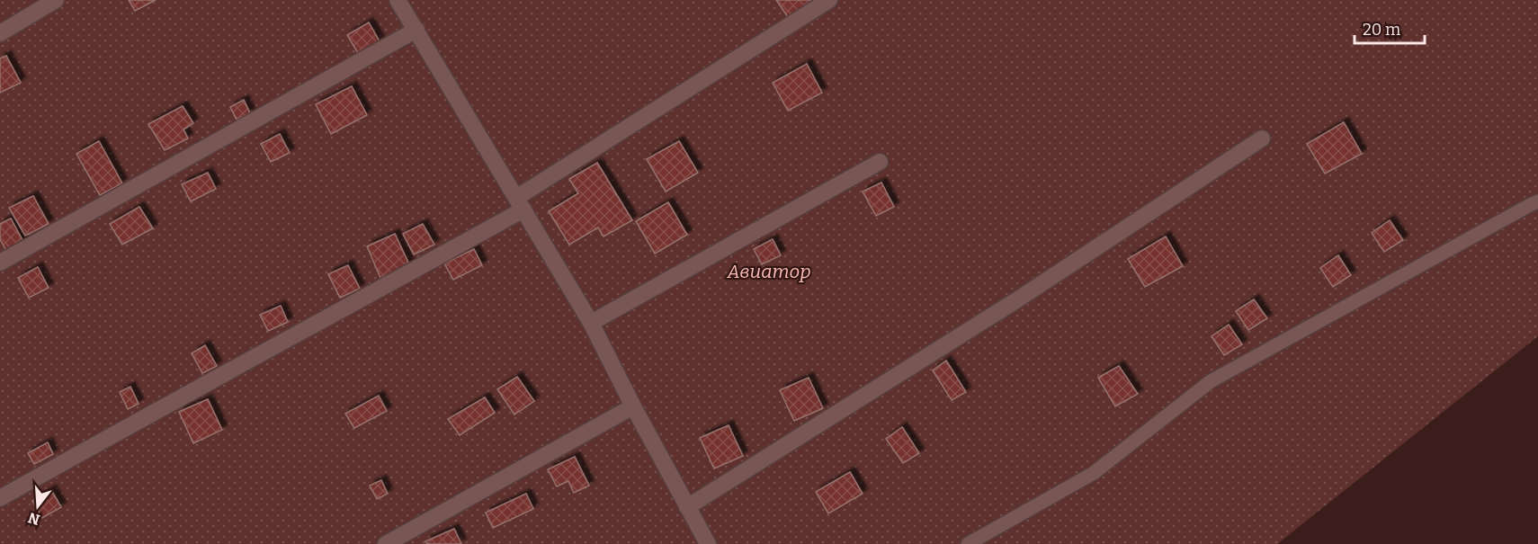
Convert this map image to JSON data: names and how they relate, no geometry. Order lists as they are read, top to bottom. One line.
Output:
{"parks":["Авиатор"],"scale_bar":"20 m","north":"bottom"}
